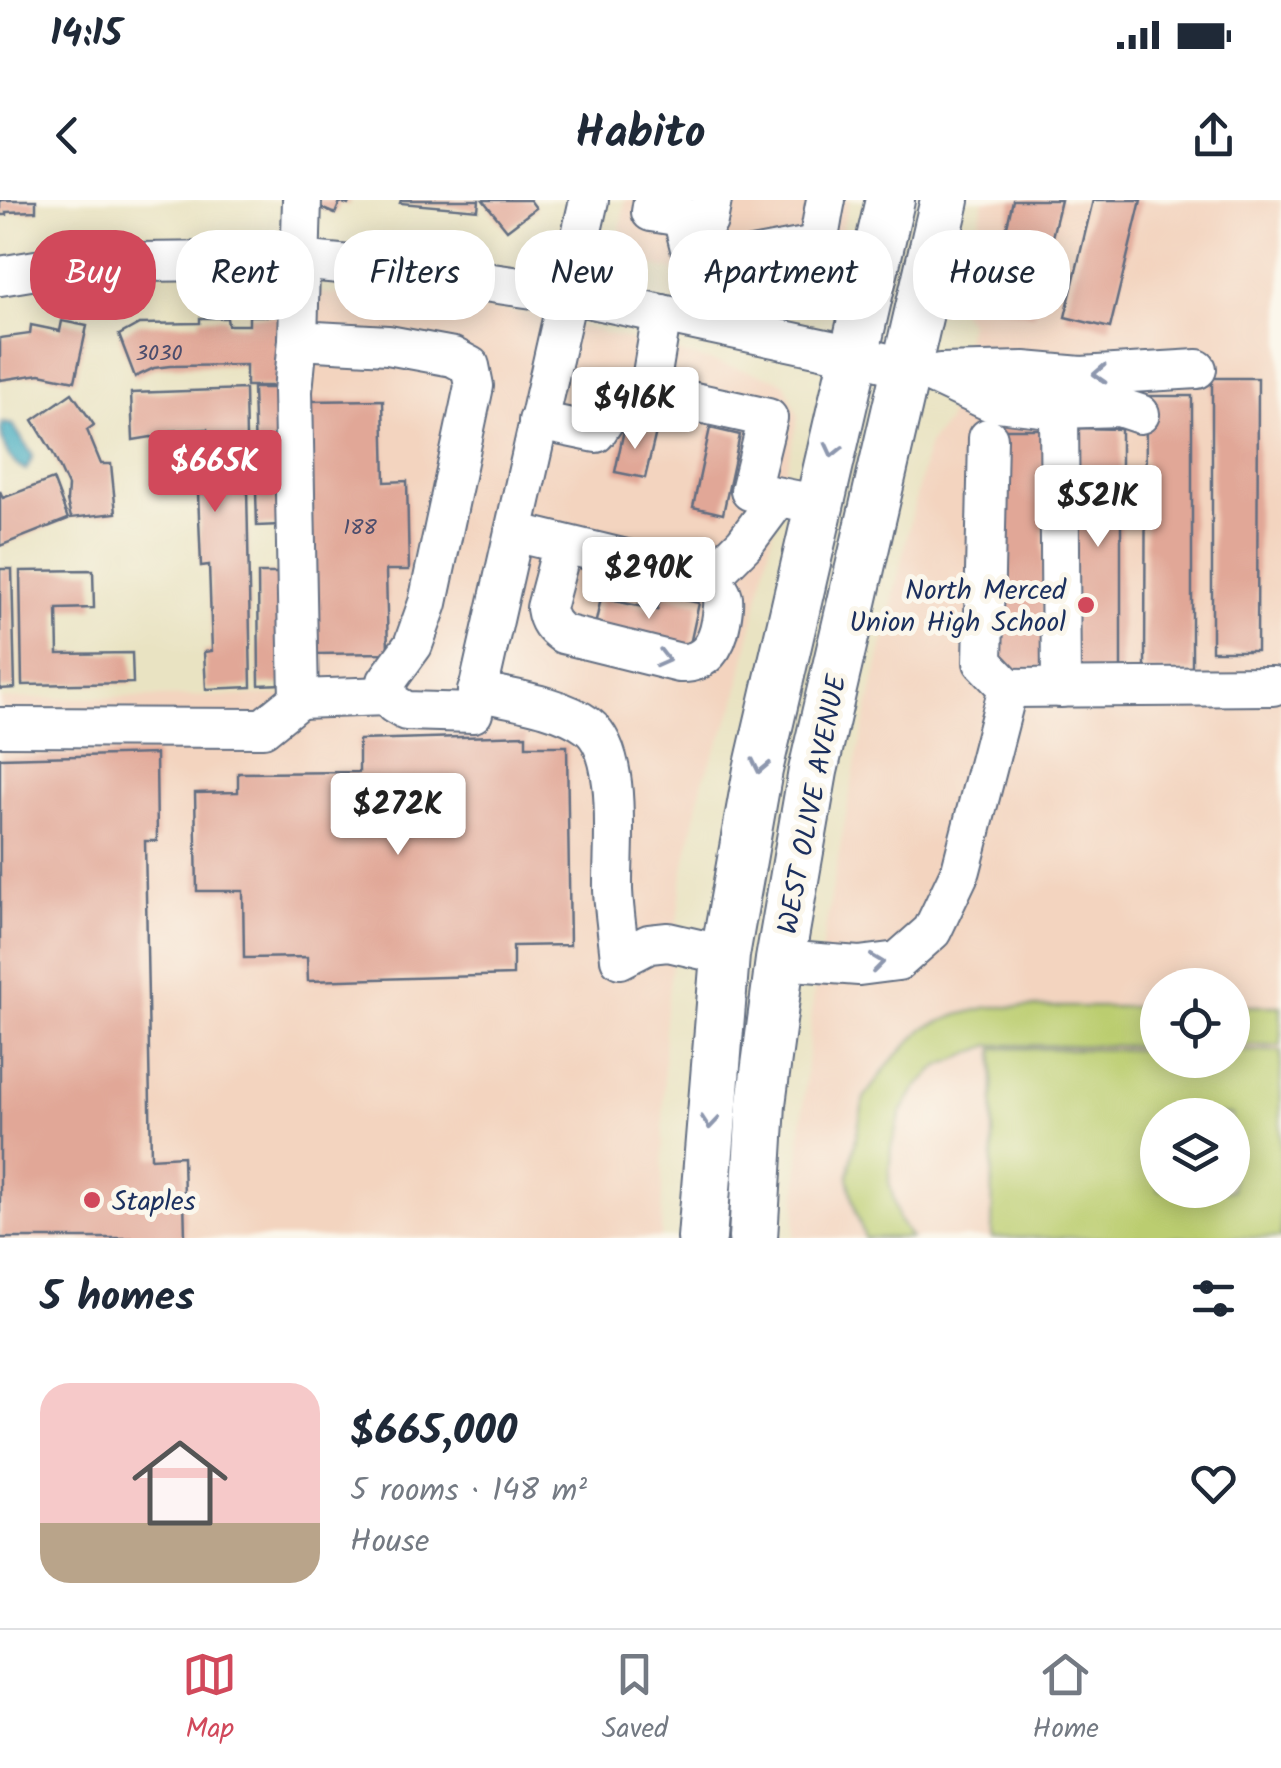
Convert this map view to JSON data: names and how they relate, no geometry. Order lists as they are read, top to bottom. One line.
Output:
{"streets":{"main road":["WEST OLIVE AVENUE"]},"places":["North Merced Union High School","Staples"],"house_numbers":["3030","188"],"page":{"status":"14:15","header":"Habito","chip":["Buy","Rent","Filters","New","Apartment","House"],"price":["$416K","$665K","$521K","$290K","$272K"],"heading":"5 homes","list":[{"name":"$665,000","note":"5 rooms · 148 m² · House"}],"tabs":["Map","Saved","Home"]}}
